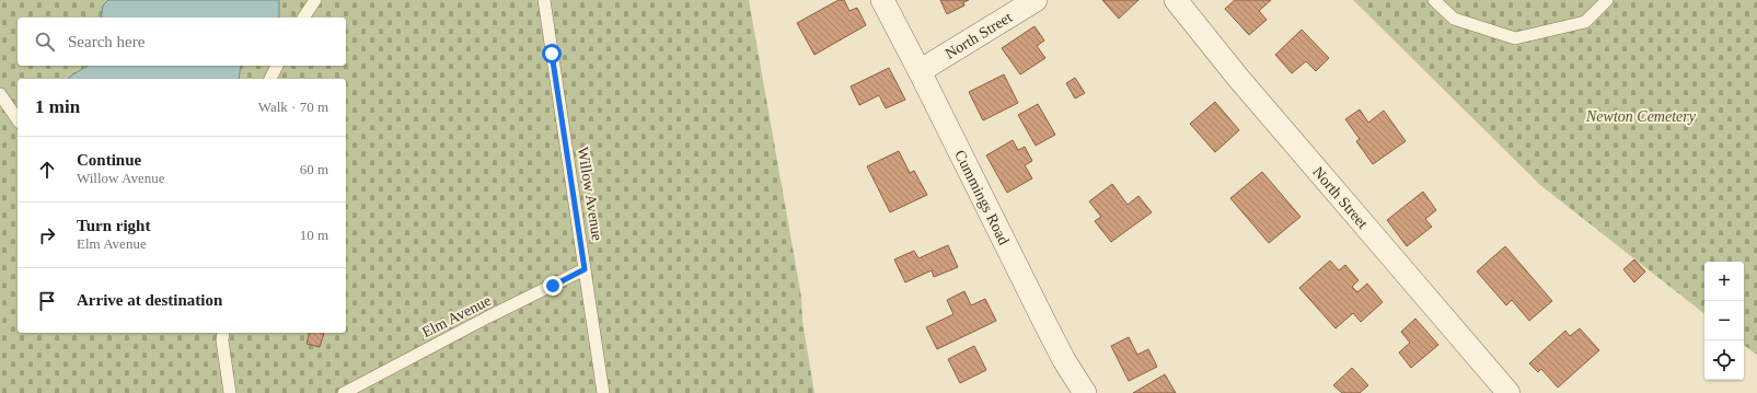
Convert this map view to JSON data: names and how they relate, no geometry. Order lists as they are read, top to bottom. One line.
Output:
{"streets":{"street":["North Street","Cummings Road"],"lane":["Willow Avenue","Elm Avenue"]},"crossings":[["North Street","Cummings Road"],["Willow Avenue","Elm Avenue"]],"parks":["Newton Cemetery"],"page":{"search":"Search here","heading":["1 min","Walk · 70 m"],"list":[["Continue","Willow Avenue","60 m"],["Turn right","Elm Avenue","10 m"],"Arrive at destination"],"map_buttons":["+","−"]}}
